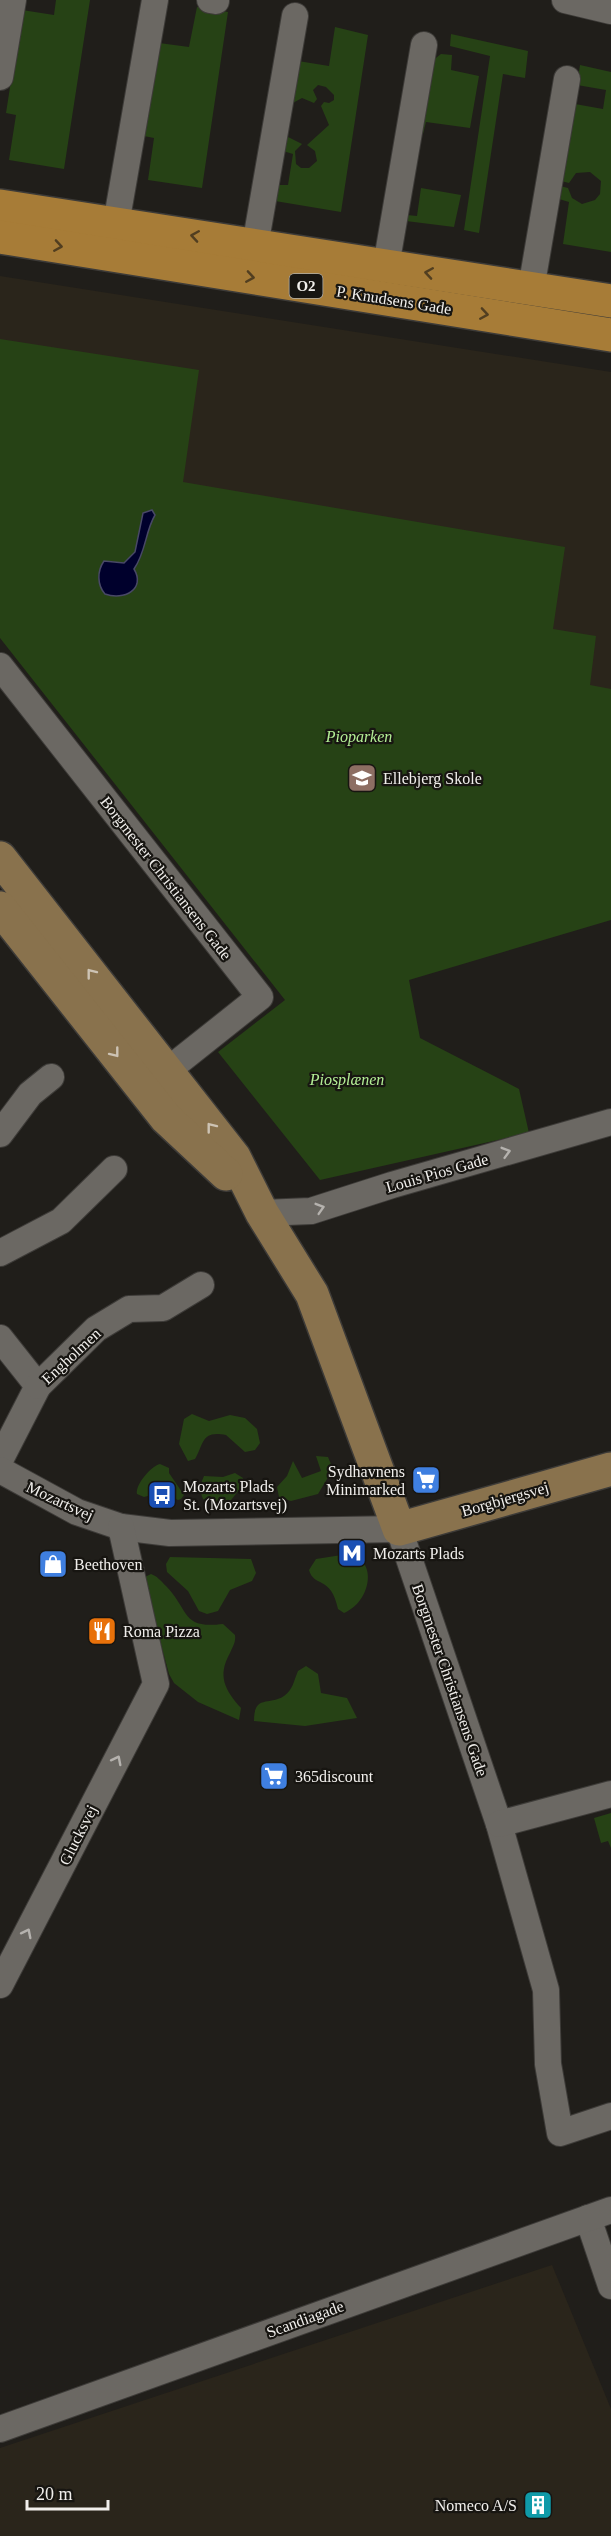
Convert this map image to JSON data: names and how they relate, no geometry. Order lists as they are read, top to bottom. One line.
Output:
{"streets":{"main road":["O2","P. Knudsens Gade"],"street":["Borgmester Christiansens Gade","Louis Pios Gade","Engholmen","Borgbjergsvej","Mozartsvej","Glucksvej","Scandiagade"]},"crossings":[["Borgmester Christiansens Gade","Louis Pios Gade"],["Borgmester Christiansens Gade","Borgbjergsvej"],["Mozartsvej","Glucksvej"]],"one_way":["Louis Pios Gade","Glucksvej"],"parks":["Pioparken","Piosplænen"],"places":{"school or university":["Ellebjerg Skole"],"supermarket":["Sydhavnens Minimarked","365discount"],"bus stop":["Mozarts Plads St. (Mozartsvej)"],"metro station":["Mozarts Plads"],"shop":["Beethoven"],"restaurant":["Roma Pizza"],"building":["Nomeco A/S"]},"scale_bar":"20 m"}
